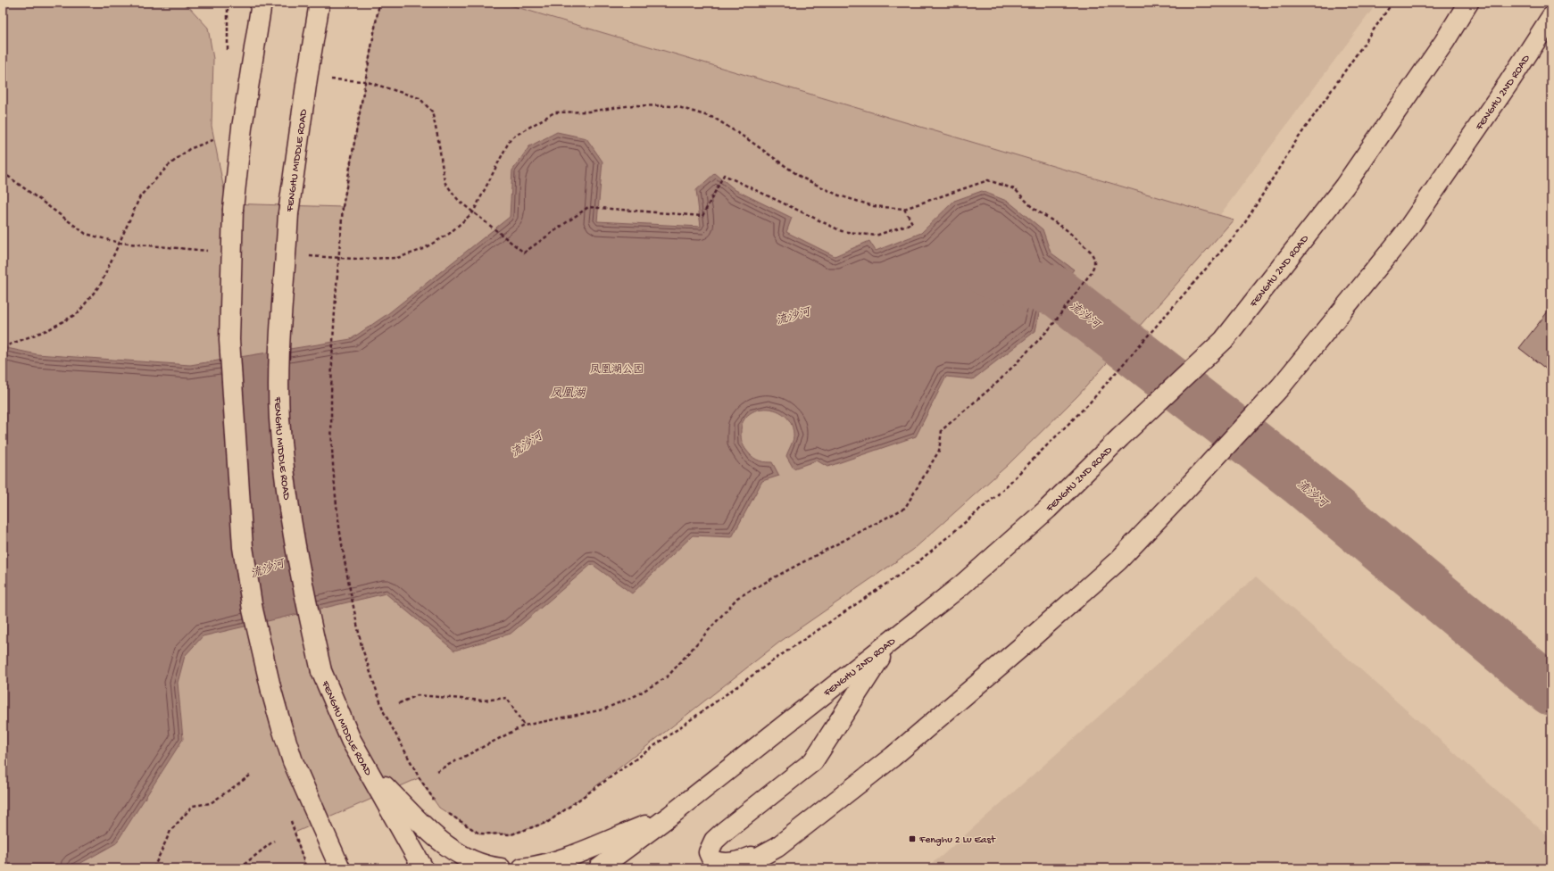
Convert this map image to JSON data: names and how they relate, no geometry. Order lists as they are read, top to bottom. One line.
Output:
{"streets":{"street":["FENGHU 2ND ROAD","FENGHU MIDDLE ROAD"]},"water":["流沙河","凤凰湖"],"parks":["凤凰湖公园"],"places":{"transit":["Fenghu 2 Lu East"]}}
